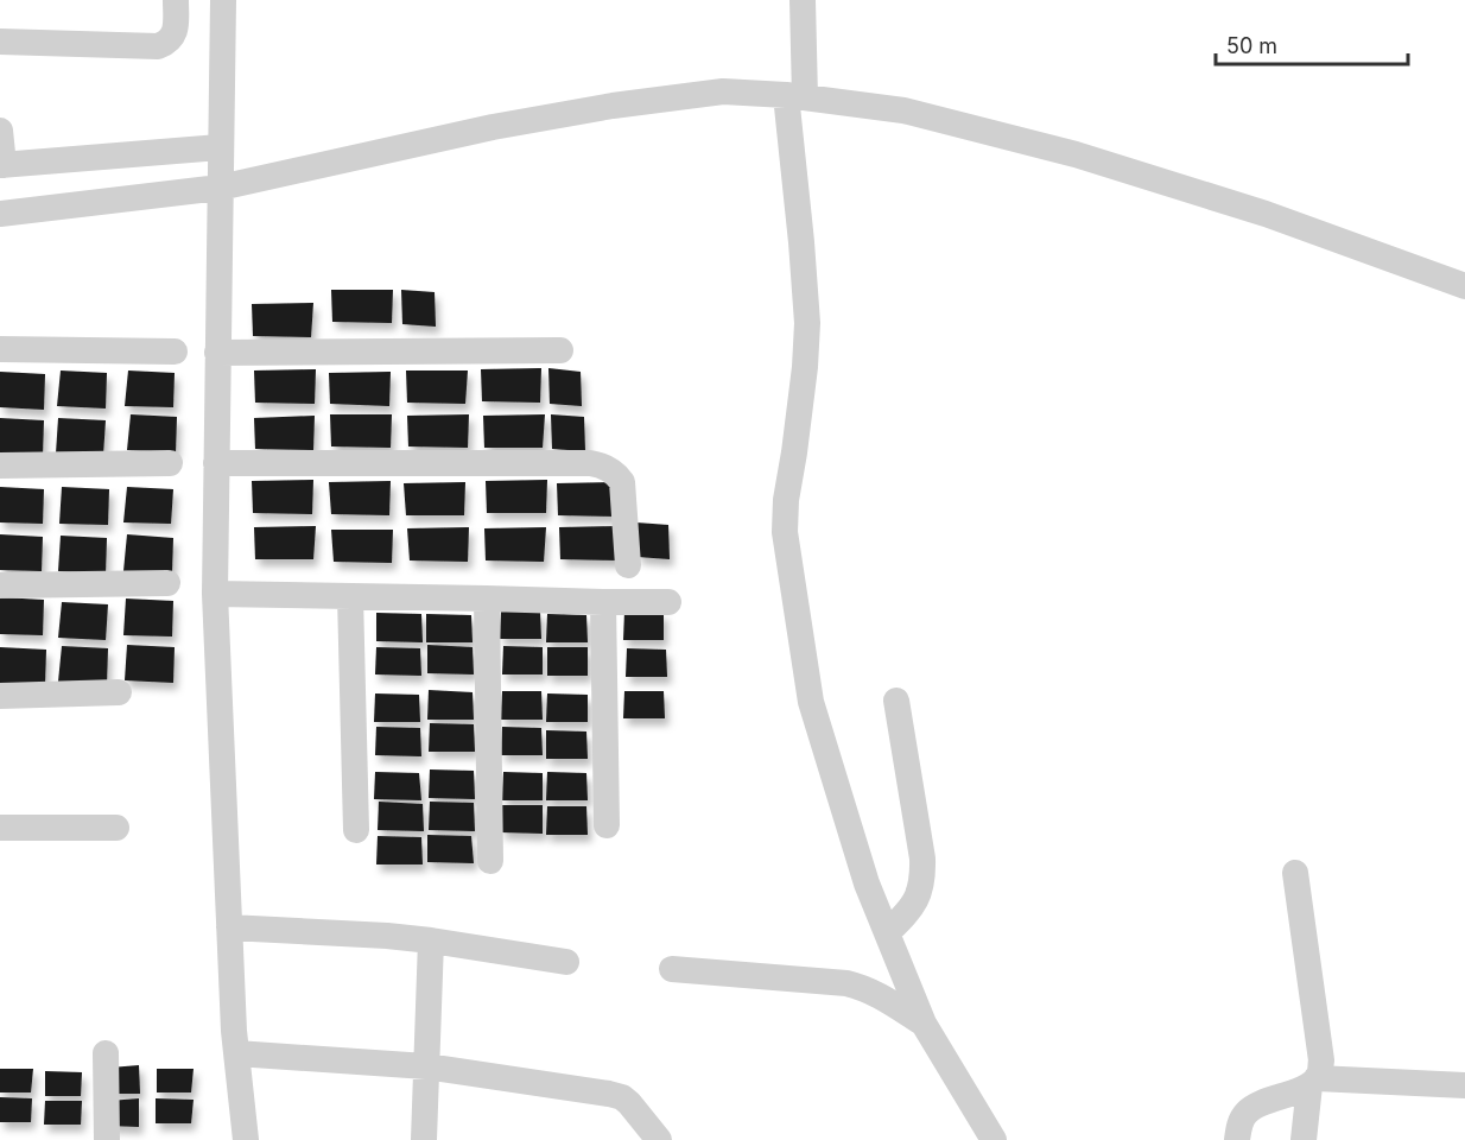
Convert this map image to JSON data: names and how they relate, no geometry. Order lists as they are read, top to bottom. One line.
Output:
{"scale_bar":"50 m"}
